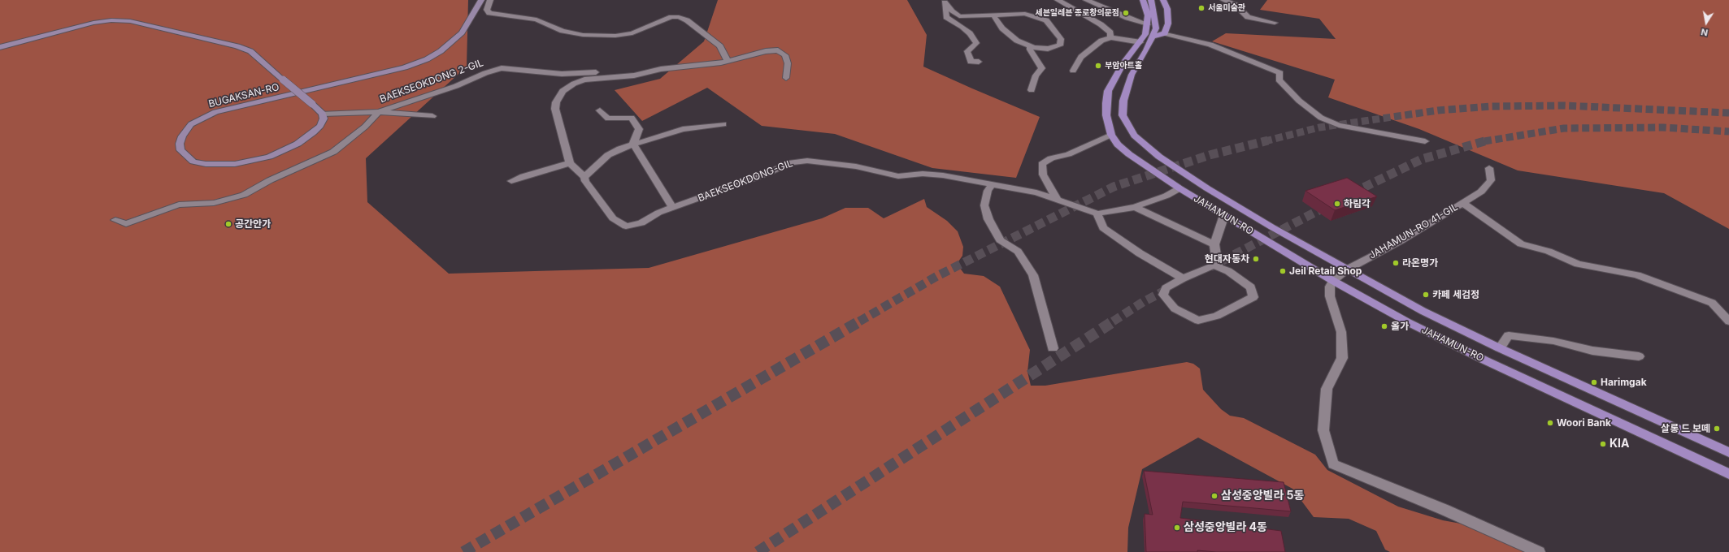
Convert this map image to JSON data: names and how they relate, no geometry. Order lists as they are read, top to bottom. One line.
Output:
{"streets":{"main road":["JAHAMUN-RO"],"street":["BAEKSEOKDONG 2-GIL","BUGAKSAN-RO","BAEKSEOKDONG-GIL","JAHAMUN-RO 41-GIL"]},"crossings":[["BAEKSEOKDONG-GIL","JAHAMUN-RO"],["JAHAMUN-RO","JAHAMUN-RO 41-GIL"]],"places":["서울미술관","세븐일레븐 종로창의문점","부암아트홀","하림각","공간안가","현대자동차","라온명가","Jeil Retail Shop","카페 세검정","올가","Harimgak","Woori Bank","살롱 드 보떼","KIA","삼성중앙빌라 5동","삼성중앙빌라 4동"],"north":"bottom"}
